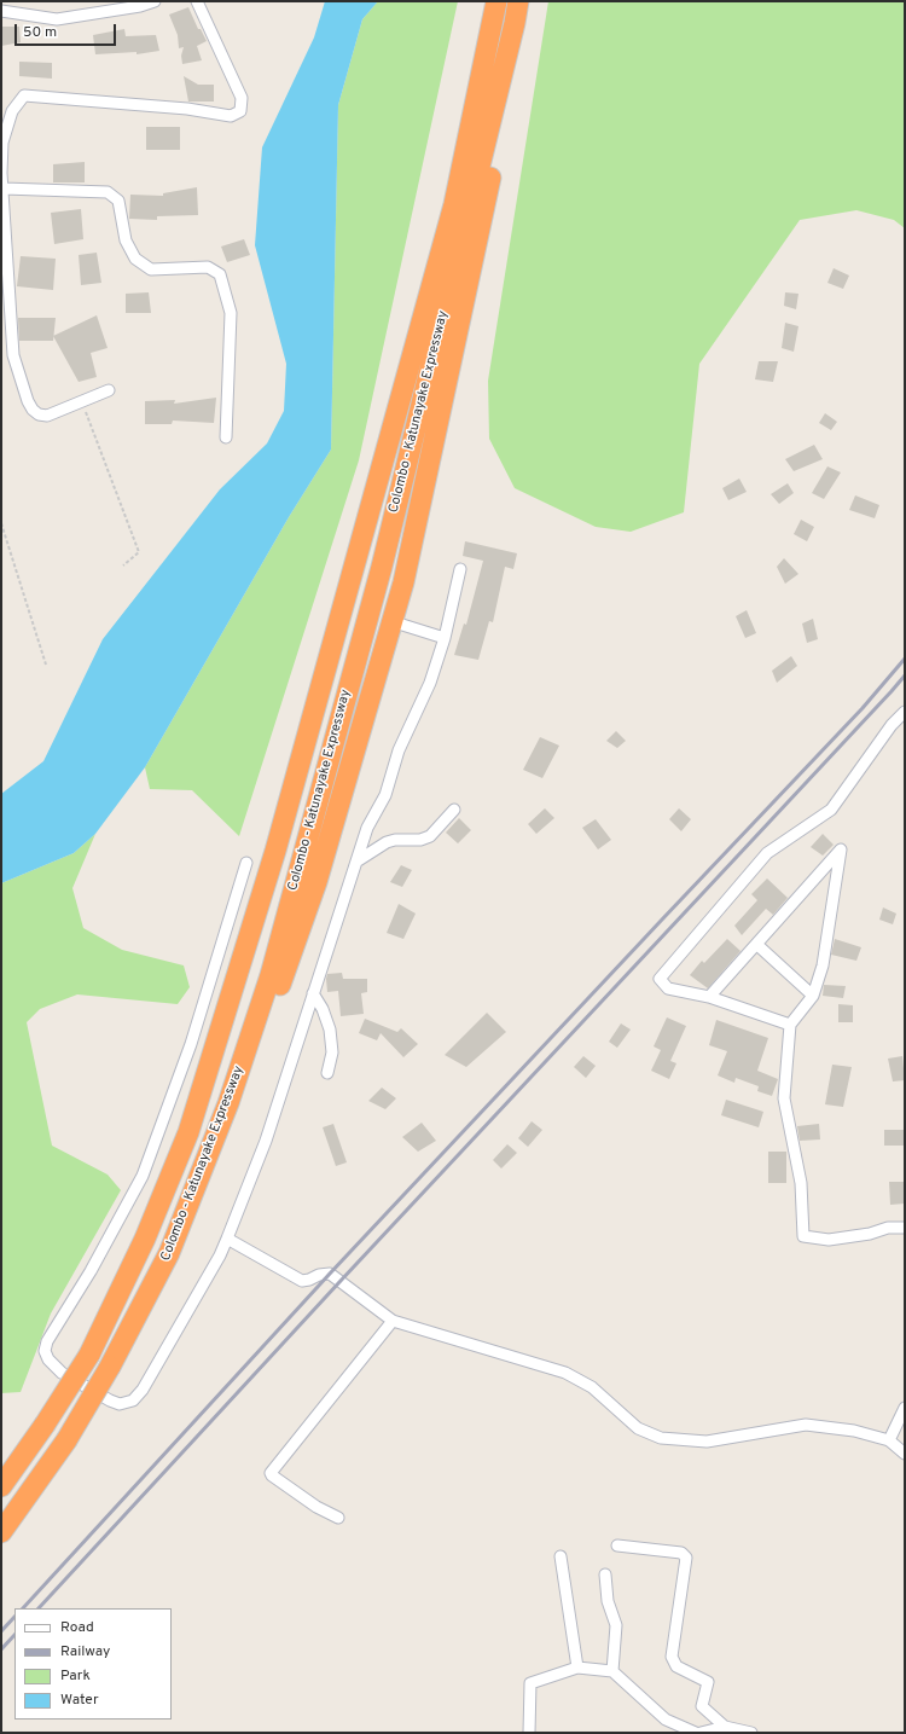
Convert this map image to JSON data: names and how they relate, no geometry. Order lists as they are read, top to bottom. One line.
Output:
{"streets":{"highway":["Colombo - Katunayake Expressway"]},"legend":["Road","Railway","Park","Water"],"scale_bar":"50 m"}
